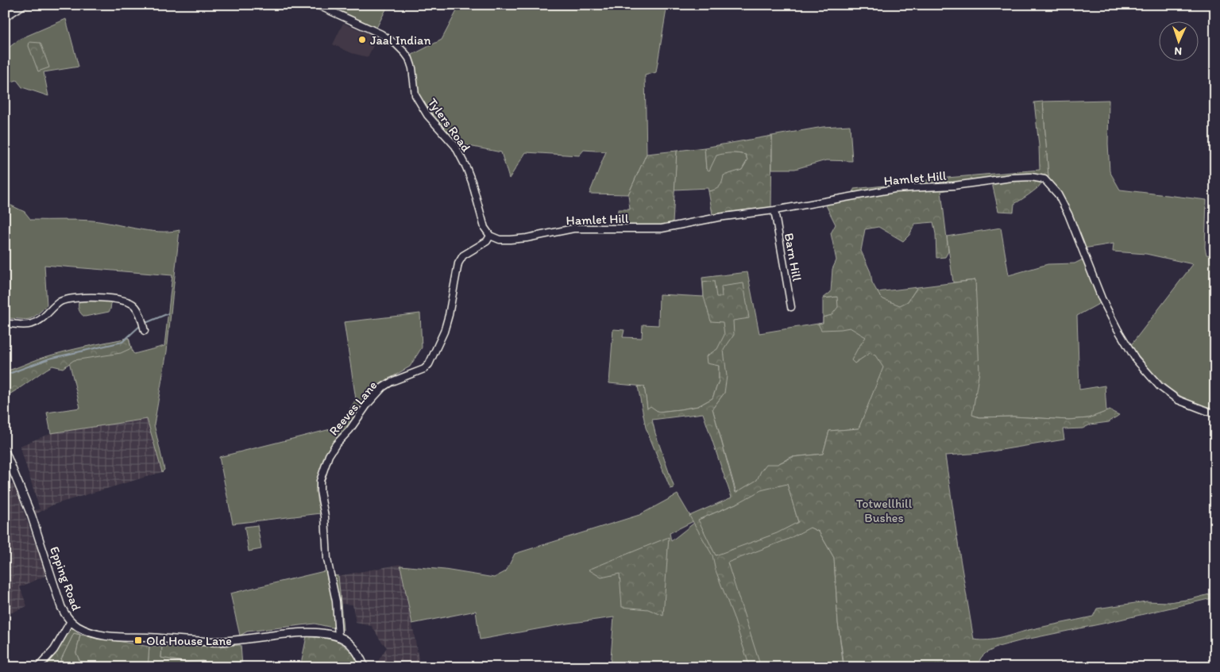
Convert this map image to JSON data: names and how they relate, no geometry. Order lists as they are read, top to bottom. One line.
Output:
{"streets":{"main road":["Epping Road"],"street":["Tylers Road","Hamlet Hill","Barn Hill","Reeves Lane"]},"crossings":[["Tylers Road","Hamlet Hill"],["Tylers Road","Reeves Lane"],["Hamlet Hill","Barn Hill"],["Hamlet Hill","Reeves Lane"],["Reeves Lane","Epping Road"]],"parks":["Totwellhill Bushes"],"places":{"other":["Jaal Indian"],"transit":["Old House Lane"]},"north":"bottom"}
